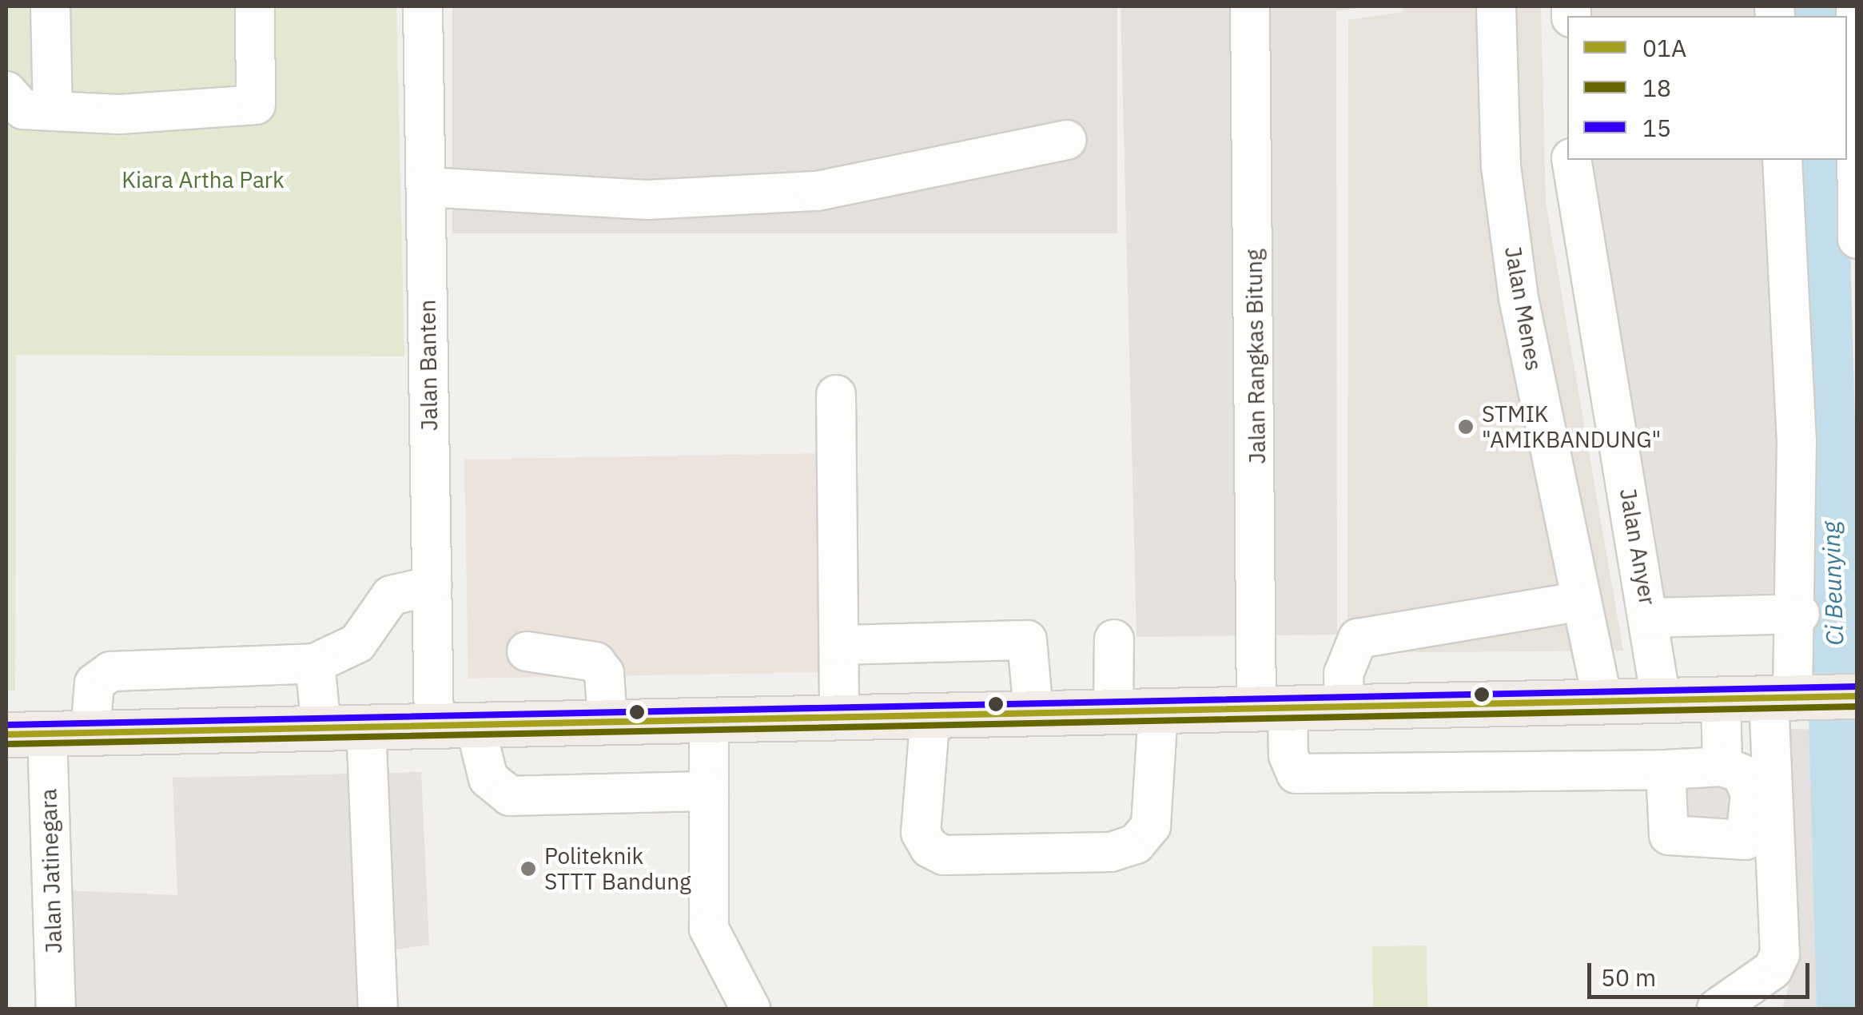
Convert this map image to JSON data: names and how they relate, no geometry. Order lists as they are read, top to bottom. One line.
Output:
{"streets":{"street":["Jalan Menes","Jalan Rangkas Bitung","Jalan Banten","Jalan Anyer","Jalan Jatinegara"]},"water":["Ci Beunying"],"parks":["Kiara Artha Park"],"places":["STMIK \"AMIKBANDUNG\"","Politeknik STTT Bandung"],"lines":["transit line 15","transit line 01A","transit line 18"],"legend":["01A","18","15"],"scale_bar":"50 m"}
